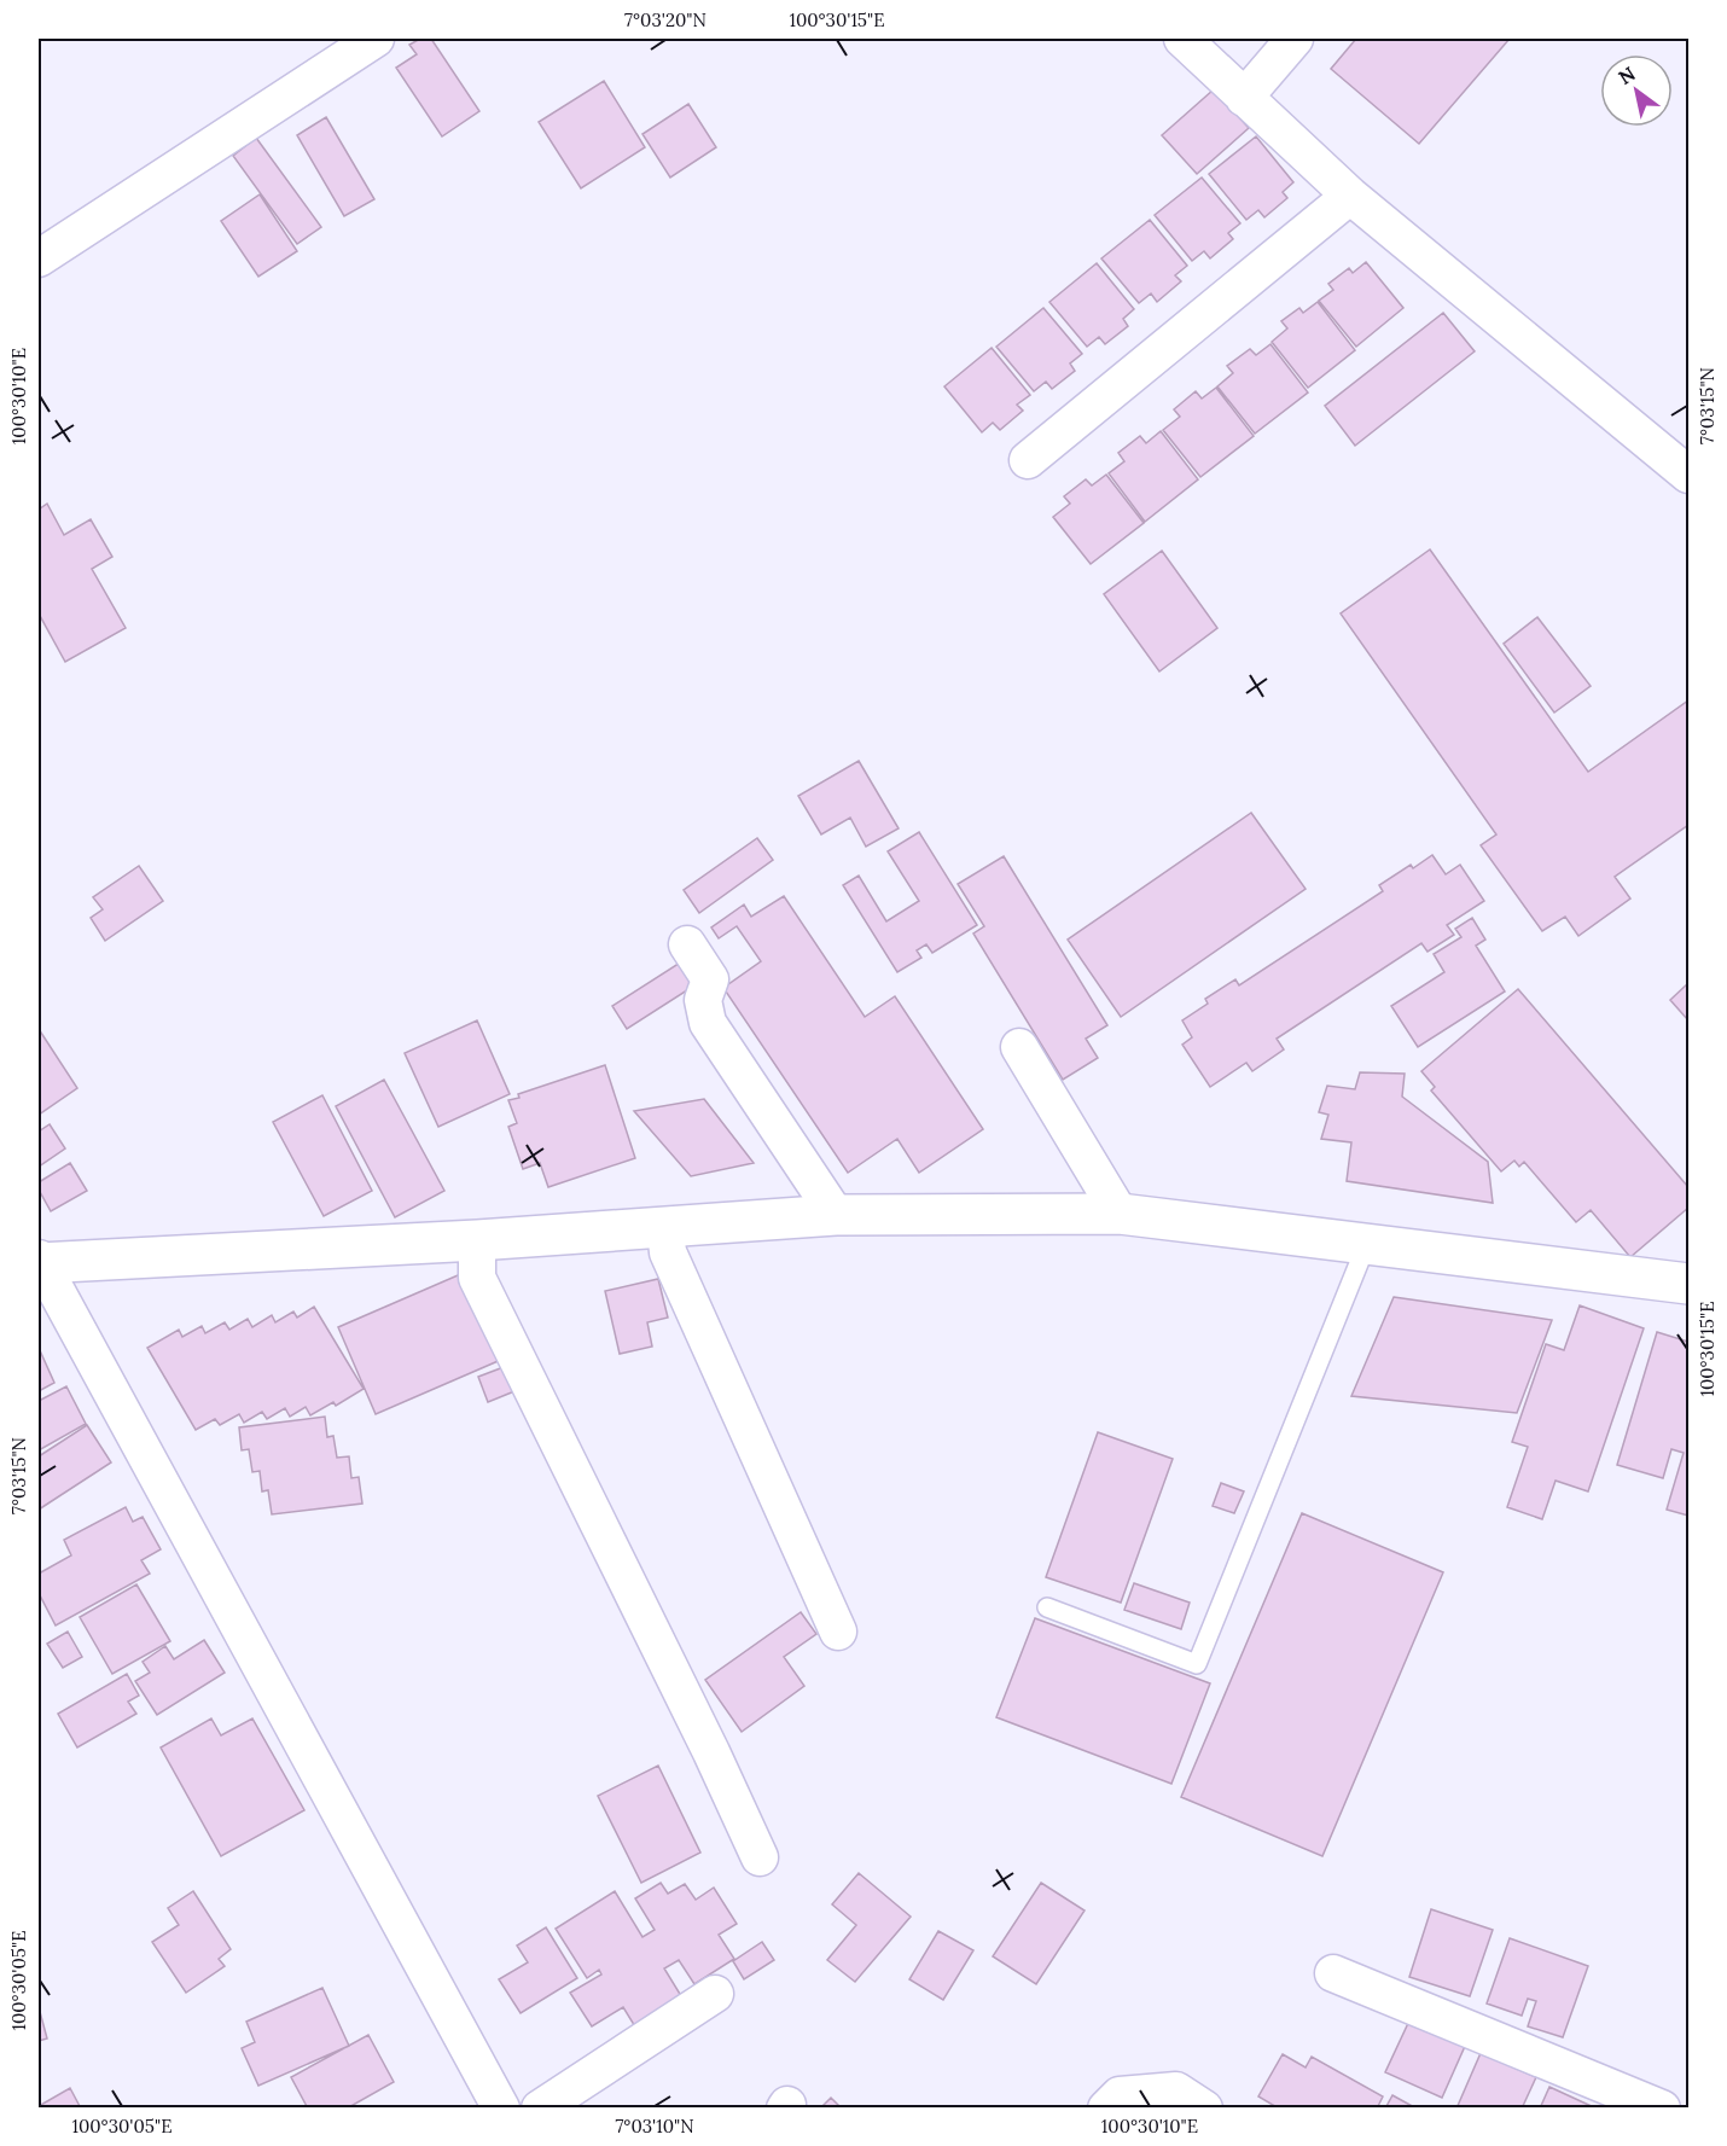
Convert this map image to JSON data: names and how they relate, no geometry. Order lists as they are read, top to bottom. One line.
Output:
{"north":"top left","coordinates":["7°03'20\"N","100°30'15\"E","100°30'10\"E","7°03'15\"N","100°30'05\"E","7°03'10\"N"]}
